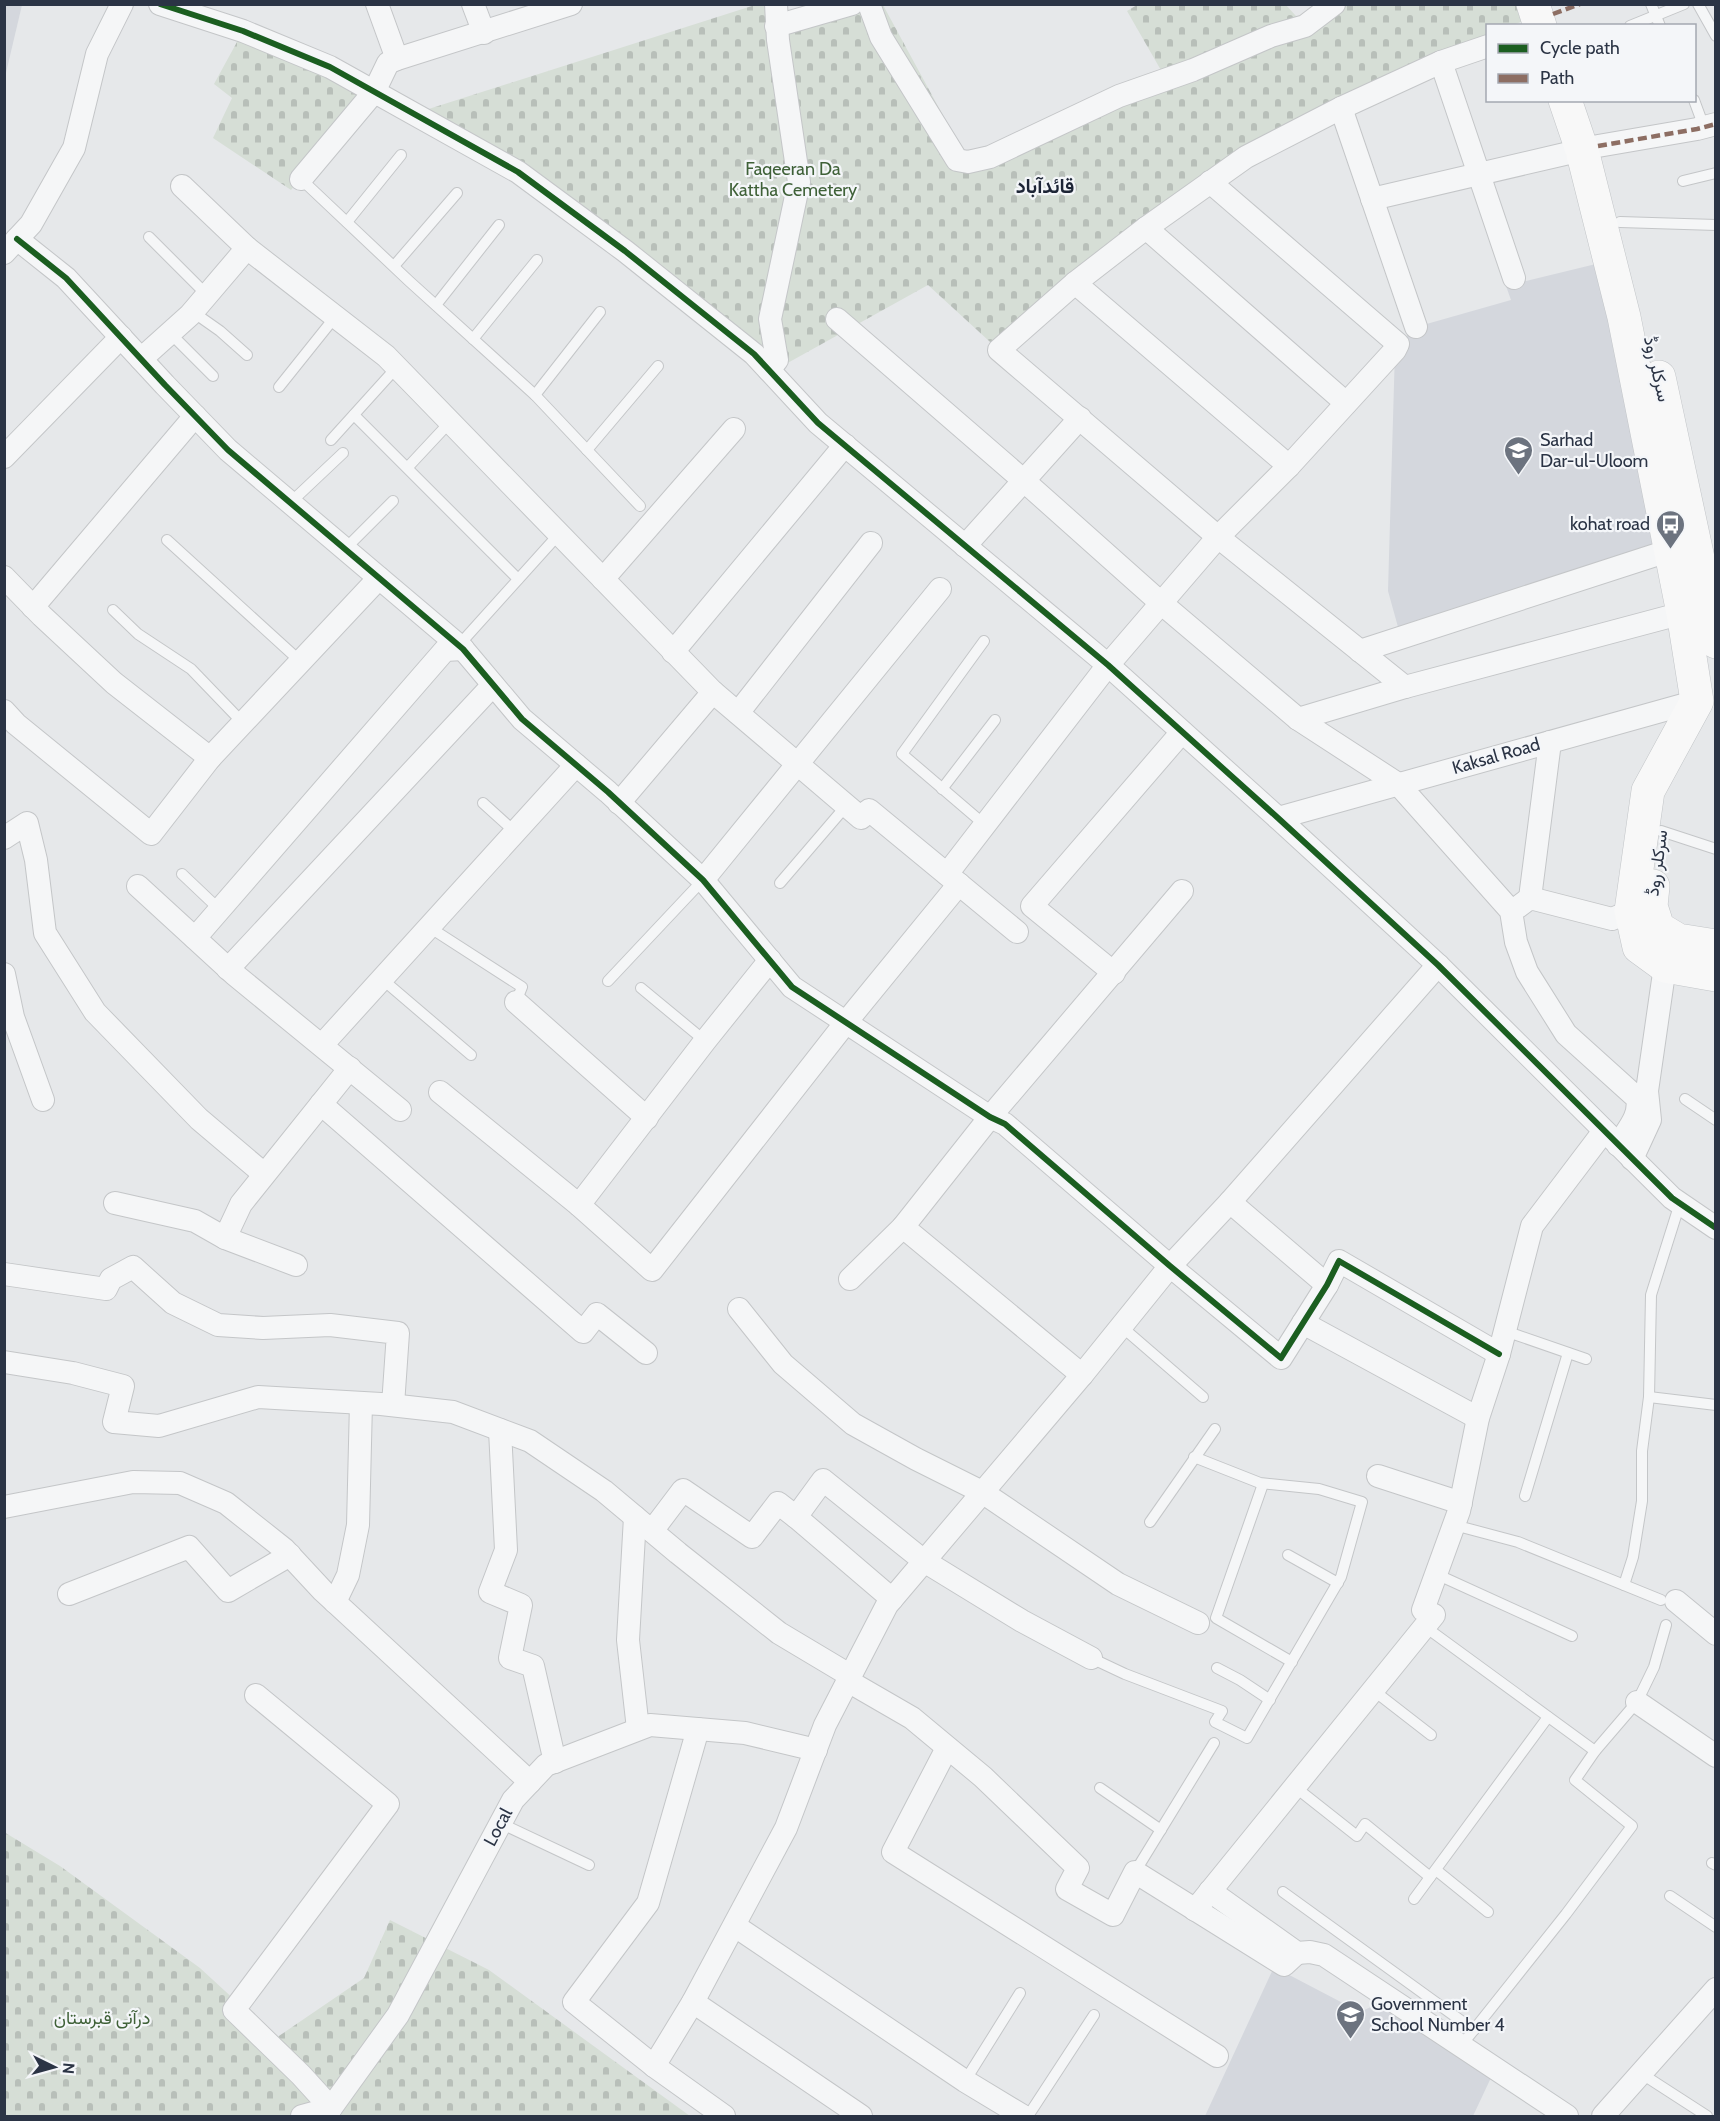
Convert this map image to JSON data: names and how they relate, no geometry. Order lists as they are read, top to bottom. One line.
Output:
{"streets":{"main road":["سرکلر روڈ"],"street":["Kaksal Road","Local"]},"crossings":[["سرکلر روڈ","Kaksal Road"]],"districts":["قائدآباد"],"parks":["Faqeeran Da Kattha Cemetery","درآنی قبرستان"],"places":{"school or university":["Sarhad Dar-ul-Uloom","Government School Number 4"],"bus stop":["kohat road"]},"legend":["Cycle path","Path"],"north":"right"}
